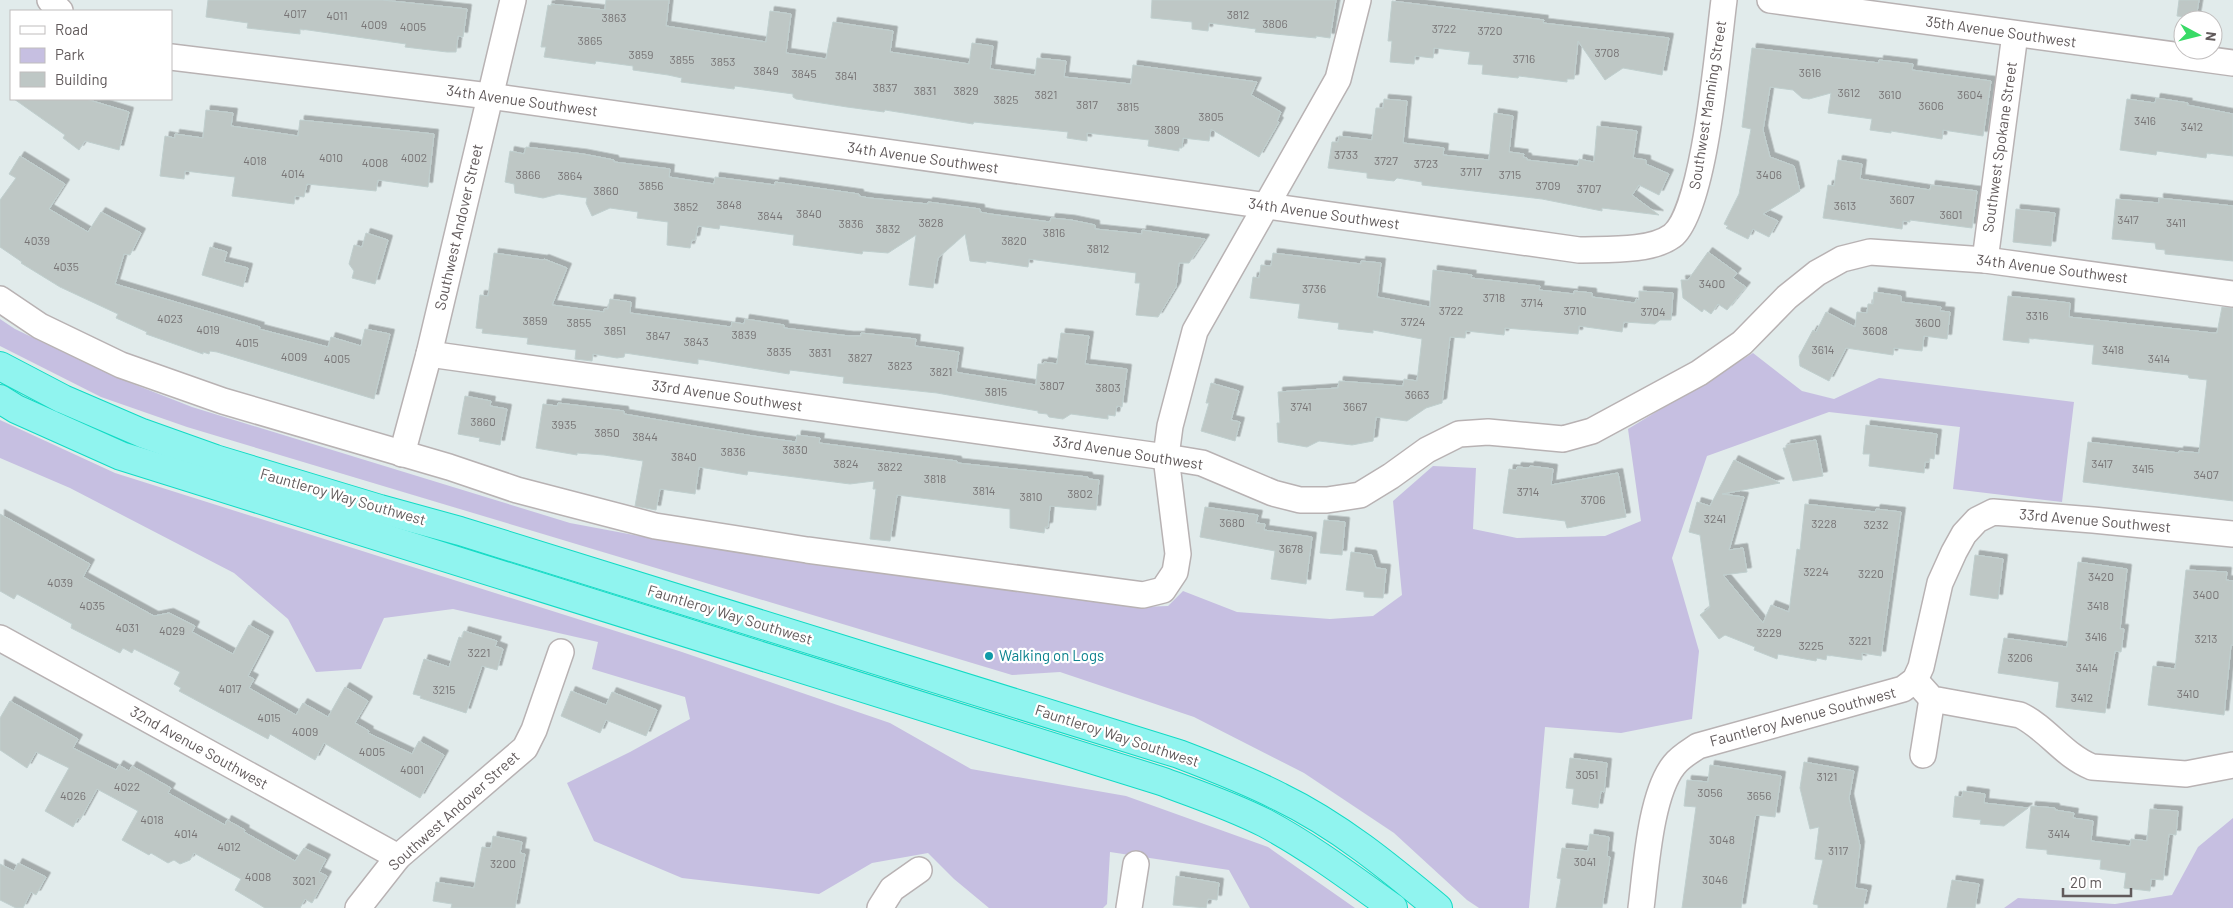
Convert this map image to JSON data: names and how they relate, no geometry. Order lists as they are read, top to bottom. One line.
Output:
{"streets":{"highway":["Fauntleroy Way Southwest"],"street":["35th Avenue Southwest","34th Avenue Southwest","Southwest Manning Street","Southwest Spokane Street","Southwest Andover Street","33rd Avenue Southwest","Fauntleroy Avenue Southwest","32nd Avenue Southwest"]},"crossings":[["35th Avenue Southwest","Southwest Spokane Street"],["34th Avenue Southwest","Southwest Manning Street"],["34th Avenue Southwest","Southwest Spokane Street"],["34th Avenue Southwest","Southwest Andover Street"],["34th Avenue Southwest","33rd Avenue Southwest"],["Southwest Andover Street","33rd Avenue Southwest"],["Southwest Andover Street","32nd Avenue Southwest"],["33rd Avenue Southwest","Fauntleroy Avenue Southwest"]],"places":["Walking on Logs"],"house_numbers":["4017","3812","4011","3863","3806","4009","4005","3722","3720","3865","3708","3859","3716","3855","3853","3849","3616","3845","3841","3837","3831","3829","3612","3821","3610","3604","3825","3817","3606","3815","3805","3416","3412","3809","3733","4010","4002","4018","3727","4008","3723","3717","4014","3866","3715","3406","3864","3856","3709","3707","3860","3607","3848","3613","3852","3840","3601","3844","3417","3828","3411","3836","3832","3816","4039","3820","3812","4035","3400","3736","3718","3714","3722","3710","3704","3316","4023","3859","3724","3855","3600","4019","3851","3608","3839","3847","3843","4015","3614","3418","3835","3831","4009","3827","4005","3414","3823","3821","3807","3803","3815","3663","3741","3667","3860","3935","3850","3844","3830","3836","3840","3824","3417","3822","3415","3407","3818","3814","3714","3802","3810","3706","3241","3680","3228","3232","3678","3224","3220","3420","4039","3400","4035","3418","4031","4029","3229","3416","3213","3221","3225","3221","3206","3414","4017","3215","3410","3412","4015","4009","4005","4001","3051","3121","4022","3056","4026","3656","4018","4014","3414","3048","4012","3117","3041","3200","4008","3046","3021"],"legend":["Road","Park","Building"],"scale_bar":"20 m","north":"right"}
